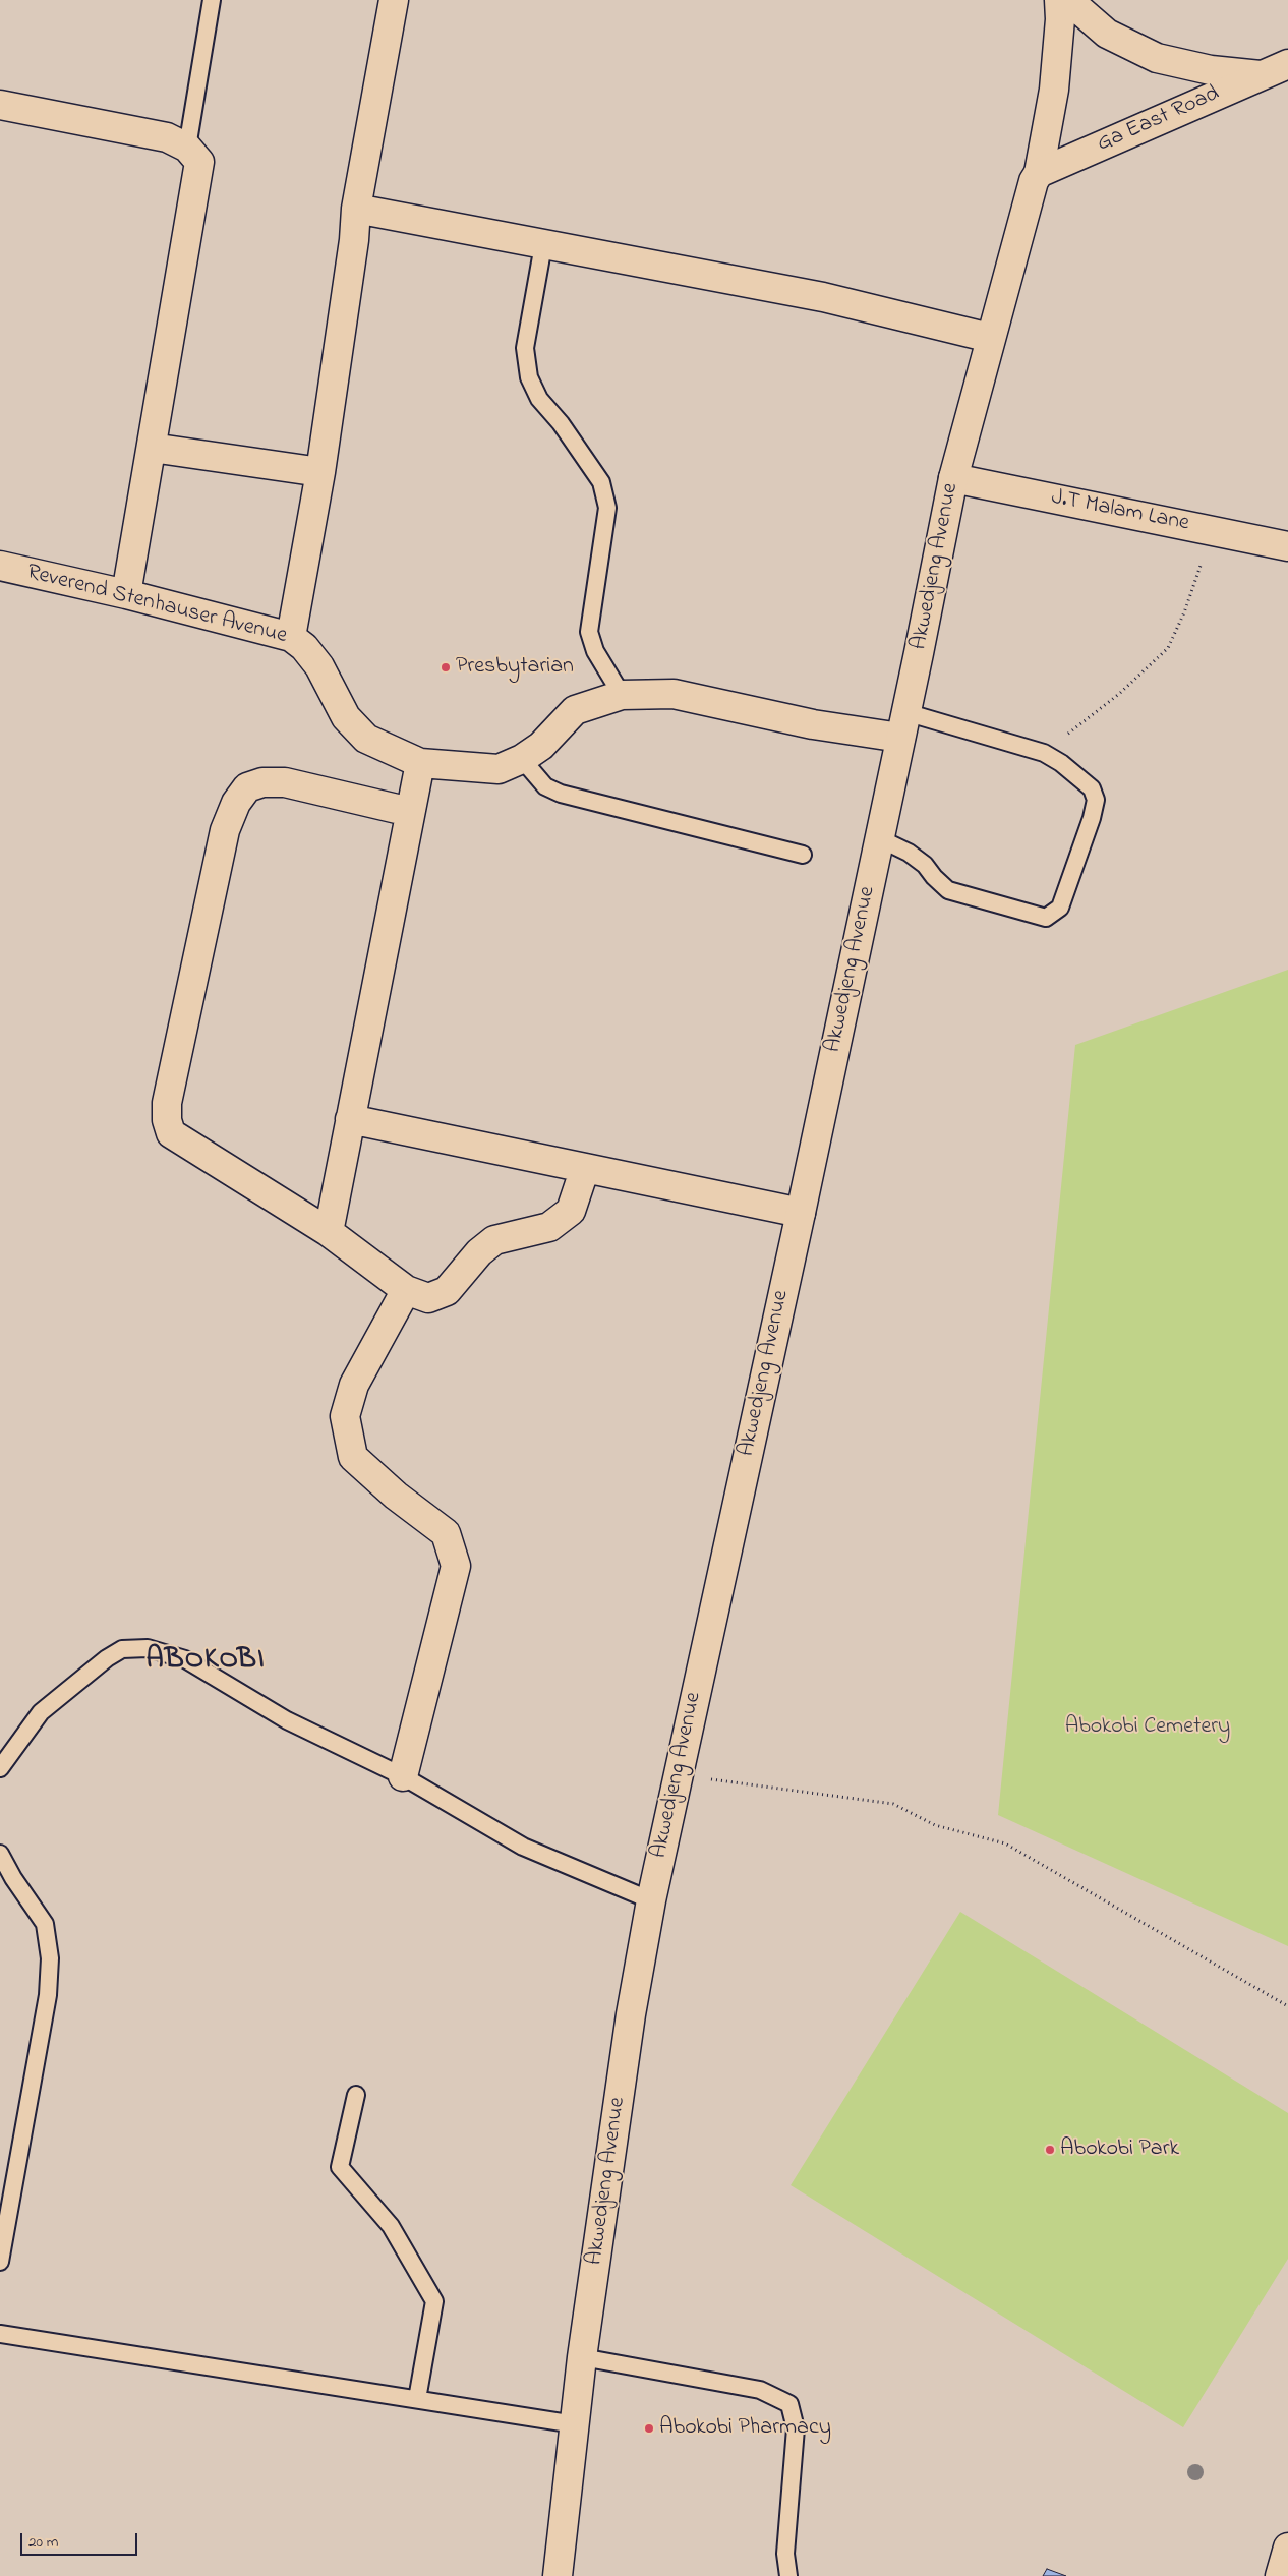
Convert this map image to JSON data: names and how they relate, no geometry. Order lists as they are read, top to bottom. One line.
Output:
{"streets":{"street":["Ga East Road","J.T Malam Lane","Akwedjeng Avenue","Reverend Stenhauser Avenue"]},"crossings":[["Ga East Road","Akwedjeng Avenue"],["J.T Malam Lane","Akwedjeng Avenue"],["Akwedjeng Avenue","Reverend Stenhauser Avenue"]],"districts":["ABOKOBI"],"parks":["Abokobi Cemetery"],"places":["Presbytarian","Abokobi Park","Abokobi Pharmacy"],"scale_bar":"20 m"}
